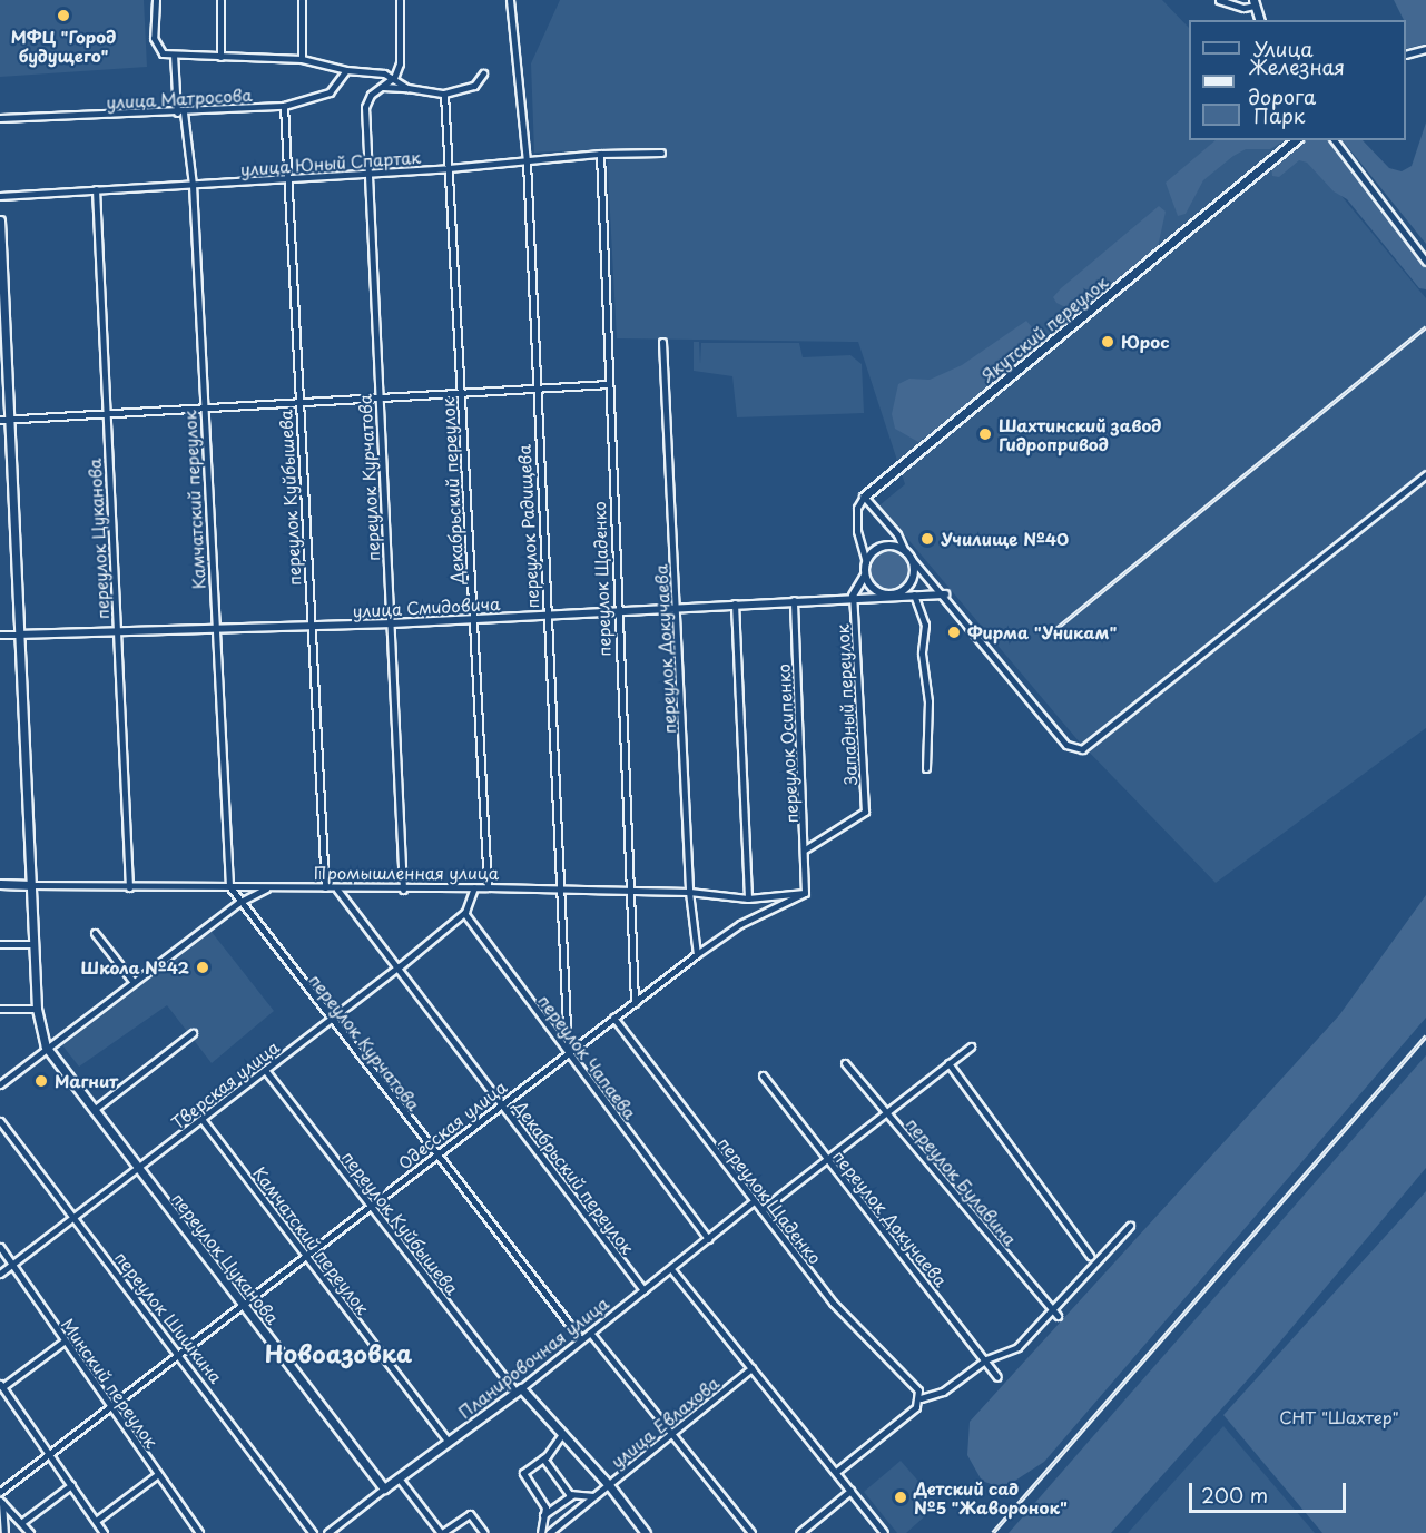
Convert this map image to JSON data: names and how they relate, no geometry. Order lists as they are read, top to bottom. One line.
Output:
{"streets":{"main road":["Якутский переулок","переулок Куйбышева","переулок Цуканова","Промышленная улица","Планировочная улица"],"street":["улица Матросова","улица Юный Спартак","переулок Курчатова","Декабрьский переулок","Камчатский переулок","переулок Радищева","переулок Щаденко","улица Смидовича","переулок Докучаева","Западный переулок","переулок Осипенко","переулок Чапаева","Тверская улица","Одесская улица","переулок Булавина","переулок Шишкина","Минский переулок","улица Евлахова"]},"crossings":[["улица Матросова","переулок Куйбышева"],["улица Матросова","Камчатский переулок"],["улица Юный Спартак","переулок Курчатова"],["улица Юный Спартак","Декабрьский переулок"],["улица Юный Спартак","переулок Куйбышева"],["улица Юный Спартак","Камчатский переулок"],["улица Юный Спартак","переулок Радищева"],["улица Юный Спартак","переулок Цуканова"],["улица Юный Спартак","переулок Щаденко"],["переулок Курчатова","Камчатский переулок"],["переулок Курчатова","улица Смидовича"],["переулок Курчатова","Промышленная улица"],["переулок Курчатова","Тверская улица"],["переулок Курчатова","Одесская улица"],["переулок Курчатова","Планировочная улица"],["Декабрьский переулок","улица Смидовича"],["Декабрьский переулок","Промышленная улица"],["Декабрьский переулок","Тверская улица"],["Декабрьский переулок","Одесская улица"],["Декабрьский переулок","Планировочная улица"],["переулок Куйбышева","улица Смидовича"],["переулок Куйбышева","Промышленная улица"],["переулок Куйбышева","Тверская улица"],["переулок Куйбышева","Одесская улица"],["переулок Куйбышева","Планировочная улица"],["переулок Куйбышева","улица Евлахова"],["Камчатский переулок","улица Смидовича"],["Камчатский переулок","Промышленная улица"],["Камчатский переулок","Тверская улица"],["Камчатский переулок","Одесская улица"],["Камчатский переулок","Планировочная улица"],["переулок Радищева","улица Смидовича"],["переулок Радищева","Промышленная улица"],["переулок Радищева","переулок Чапаева"],["переулок Радищева","Одесская улица"],["переулок Цуканова","улица Смидовича"],["переулок Цуканова","Промышленная улица"],["переулок Цуканова","Тверская улица"],["переулок Цуканова","Одесская улица"],["переулок Цуканова","Планировочная улица"],["переулок Щаденко","улица Смидовича"],["переулок Щаденко","Промышленная улица"],["переулок Щаденко","Одесская улица"],["переулок Щаденко","Планировочная улица"],["улица Смидовича","переулок Докучаева"],["улица Смидовича","Западный переулок"],["улица Смидовича","переулок Осипенко"],["переулок Докучаева","Промышленная улица"],["переулок Докучаева","Одесская улица"],["Западный переулок","переулок Осипенко"],["переулок Осипенко","Промышленная улица"],["переулок Осипенко","Одесская улица"],["Промышленная улица","Одесская улица"],["переулок Чапаева","Тверская улица"],["переулок Чапаева","Одесская улица"],["переулок Чапаева","Планировочная улица"],["Тверская улица","переулок Шишкина"],["Тверская улица","Минский переулок"],["Одесская улица","переулок Шишкина"],["Одесская улица","Минский переулок"]],"districts":["Новоазовка"],"parks":["СНТ \"Шахтер\""],"places":["МФЦ \"Город будущего\"","Юрос","Шахтинский завод Гидропривод","Училище №40","Фирма \"Уникам\"","Школа №42","Магнит","Детский сад №5 \"Жаворонок\""],"legend":["Улица","Железная дорога","Парк"],"scale_bar":"200 m"}
